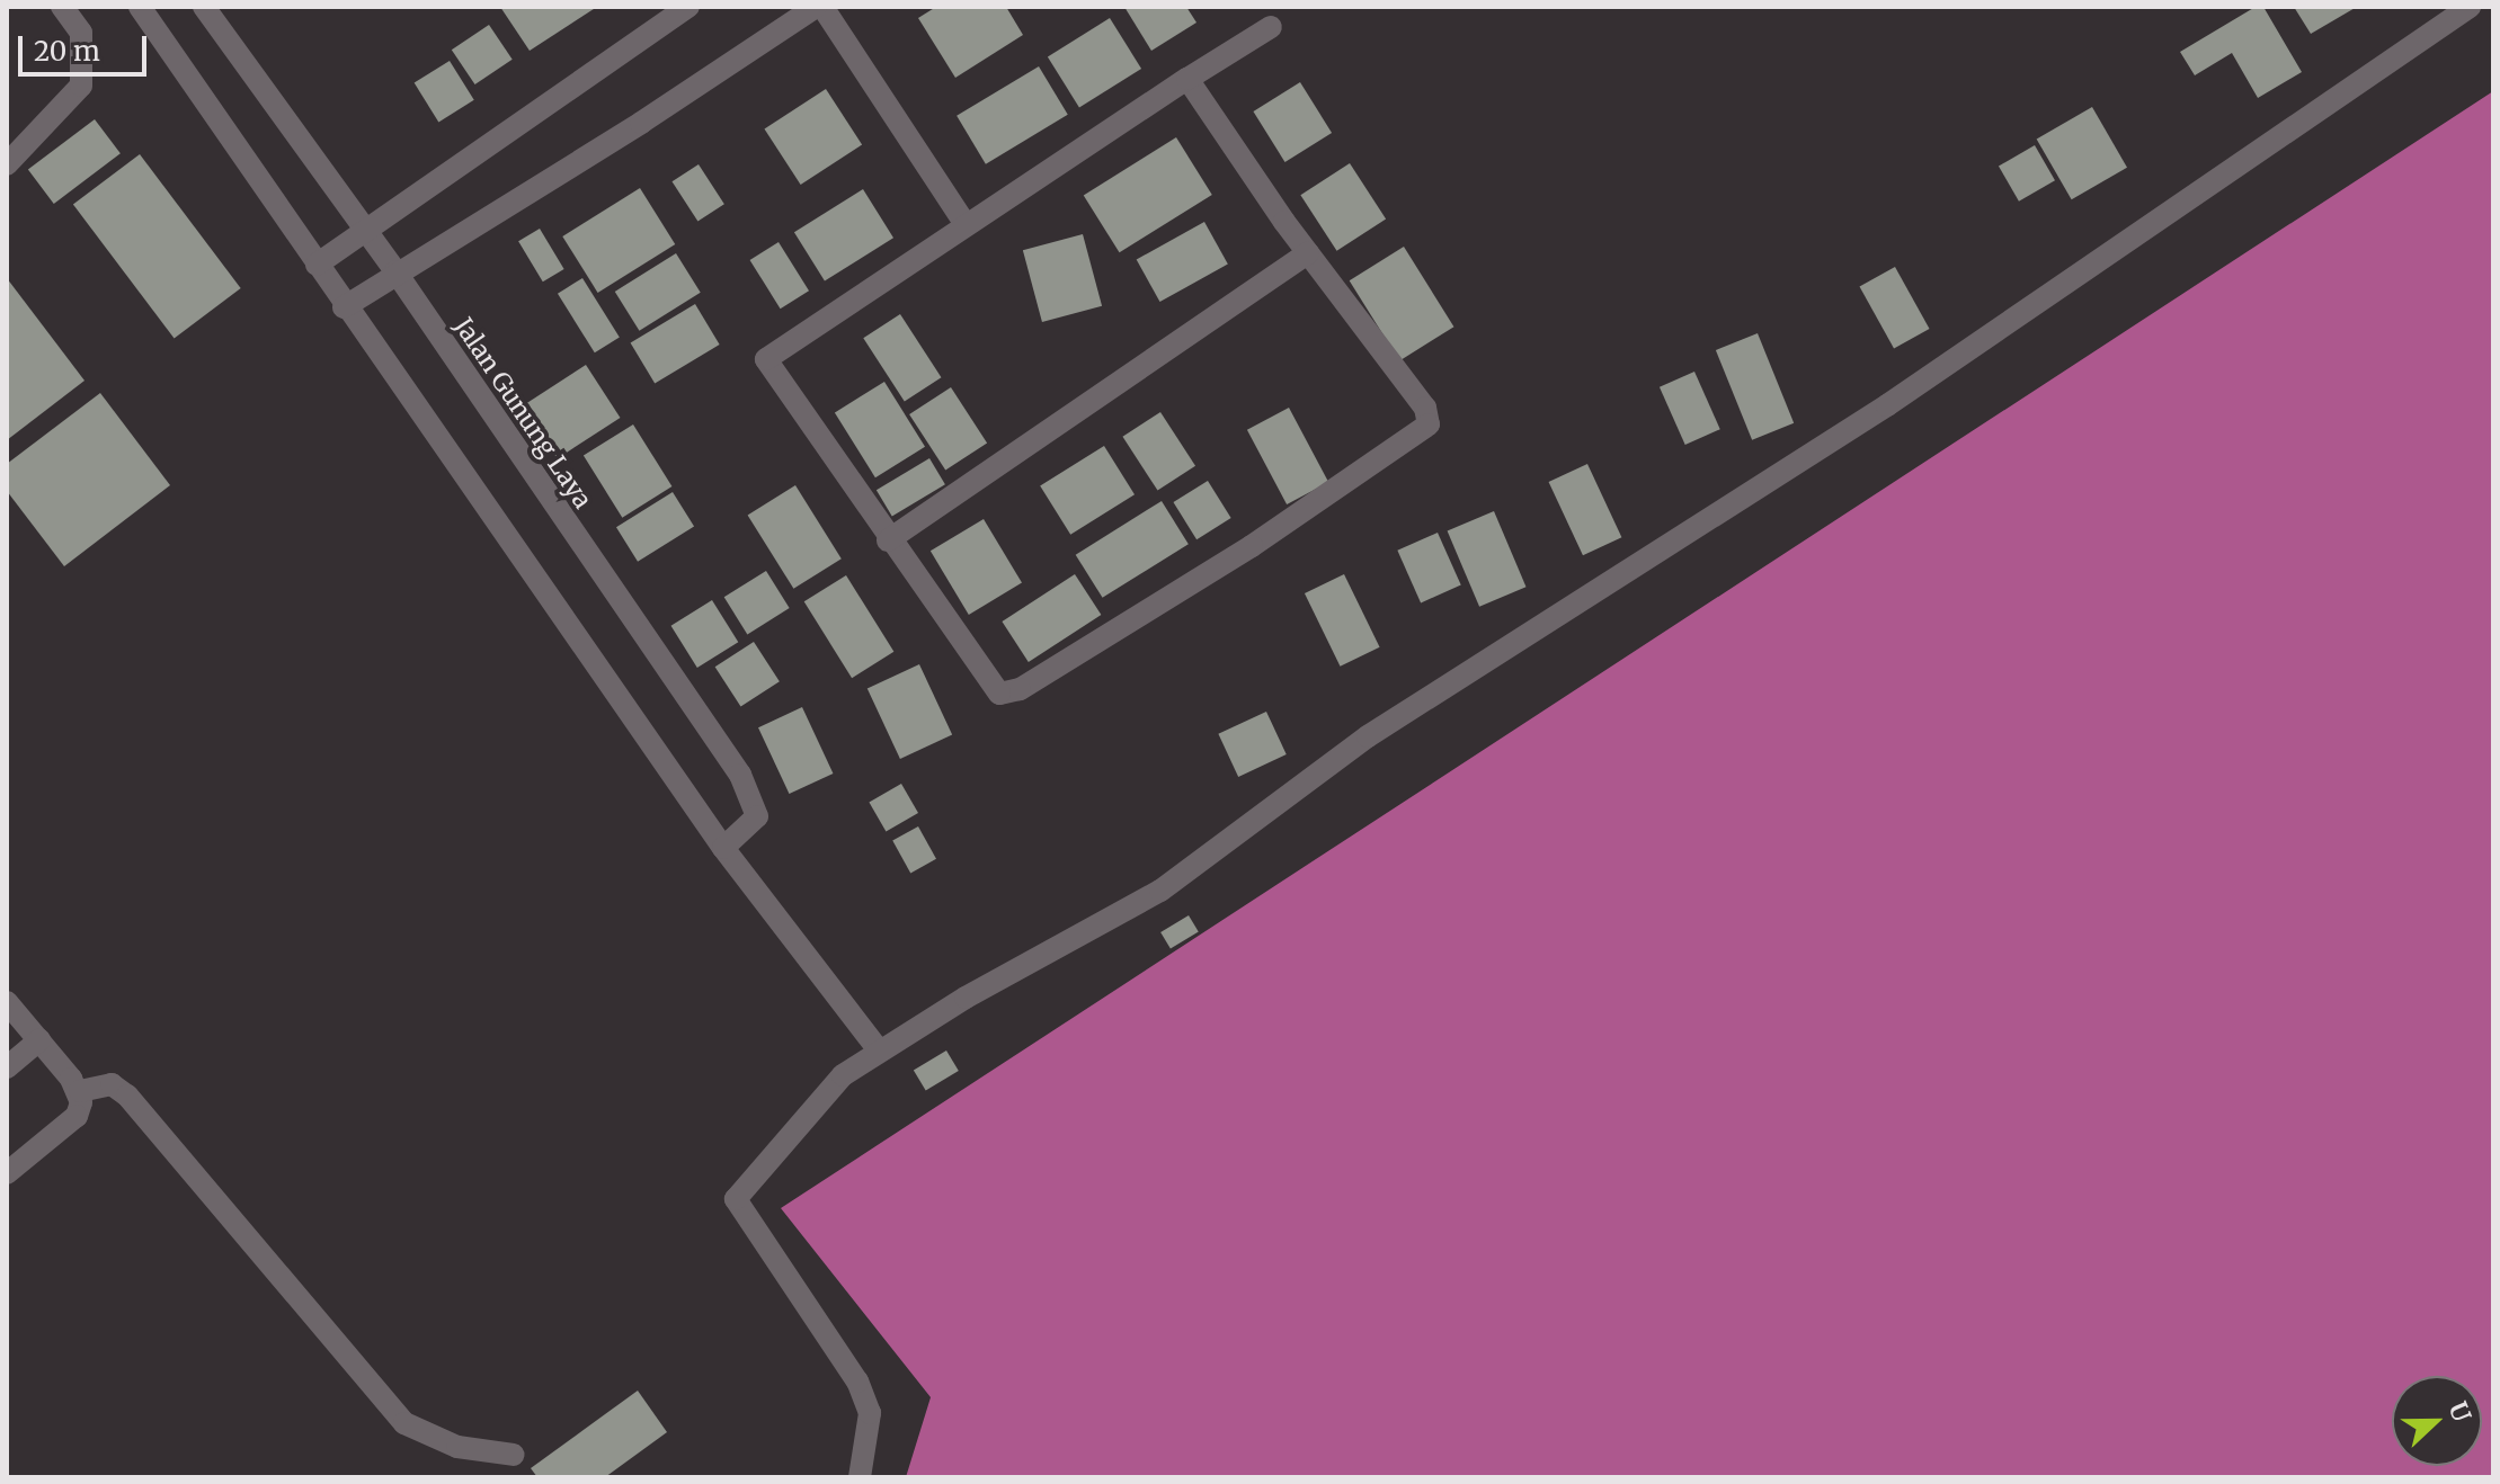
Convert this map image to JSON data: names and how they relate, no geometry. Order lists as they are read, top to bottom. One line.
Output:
{"streets":{"street":["Jalan Gunung Laya"]},"scale_bar":"20 m","north":"right"}
